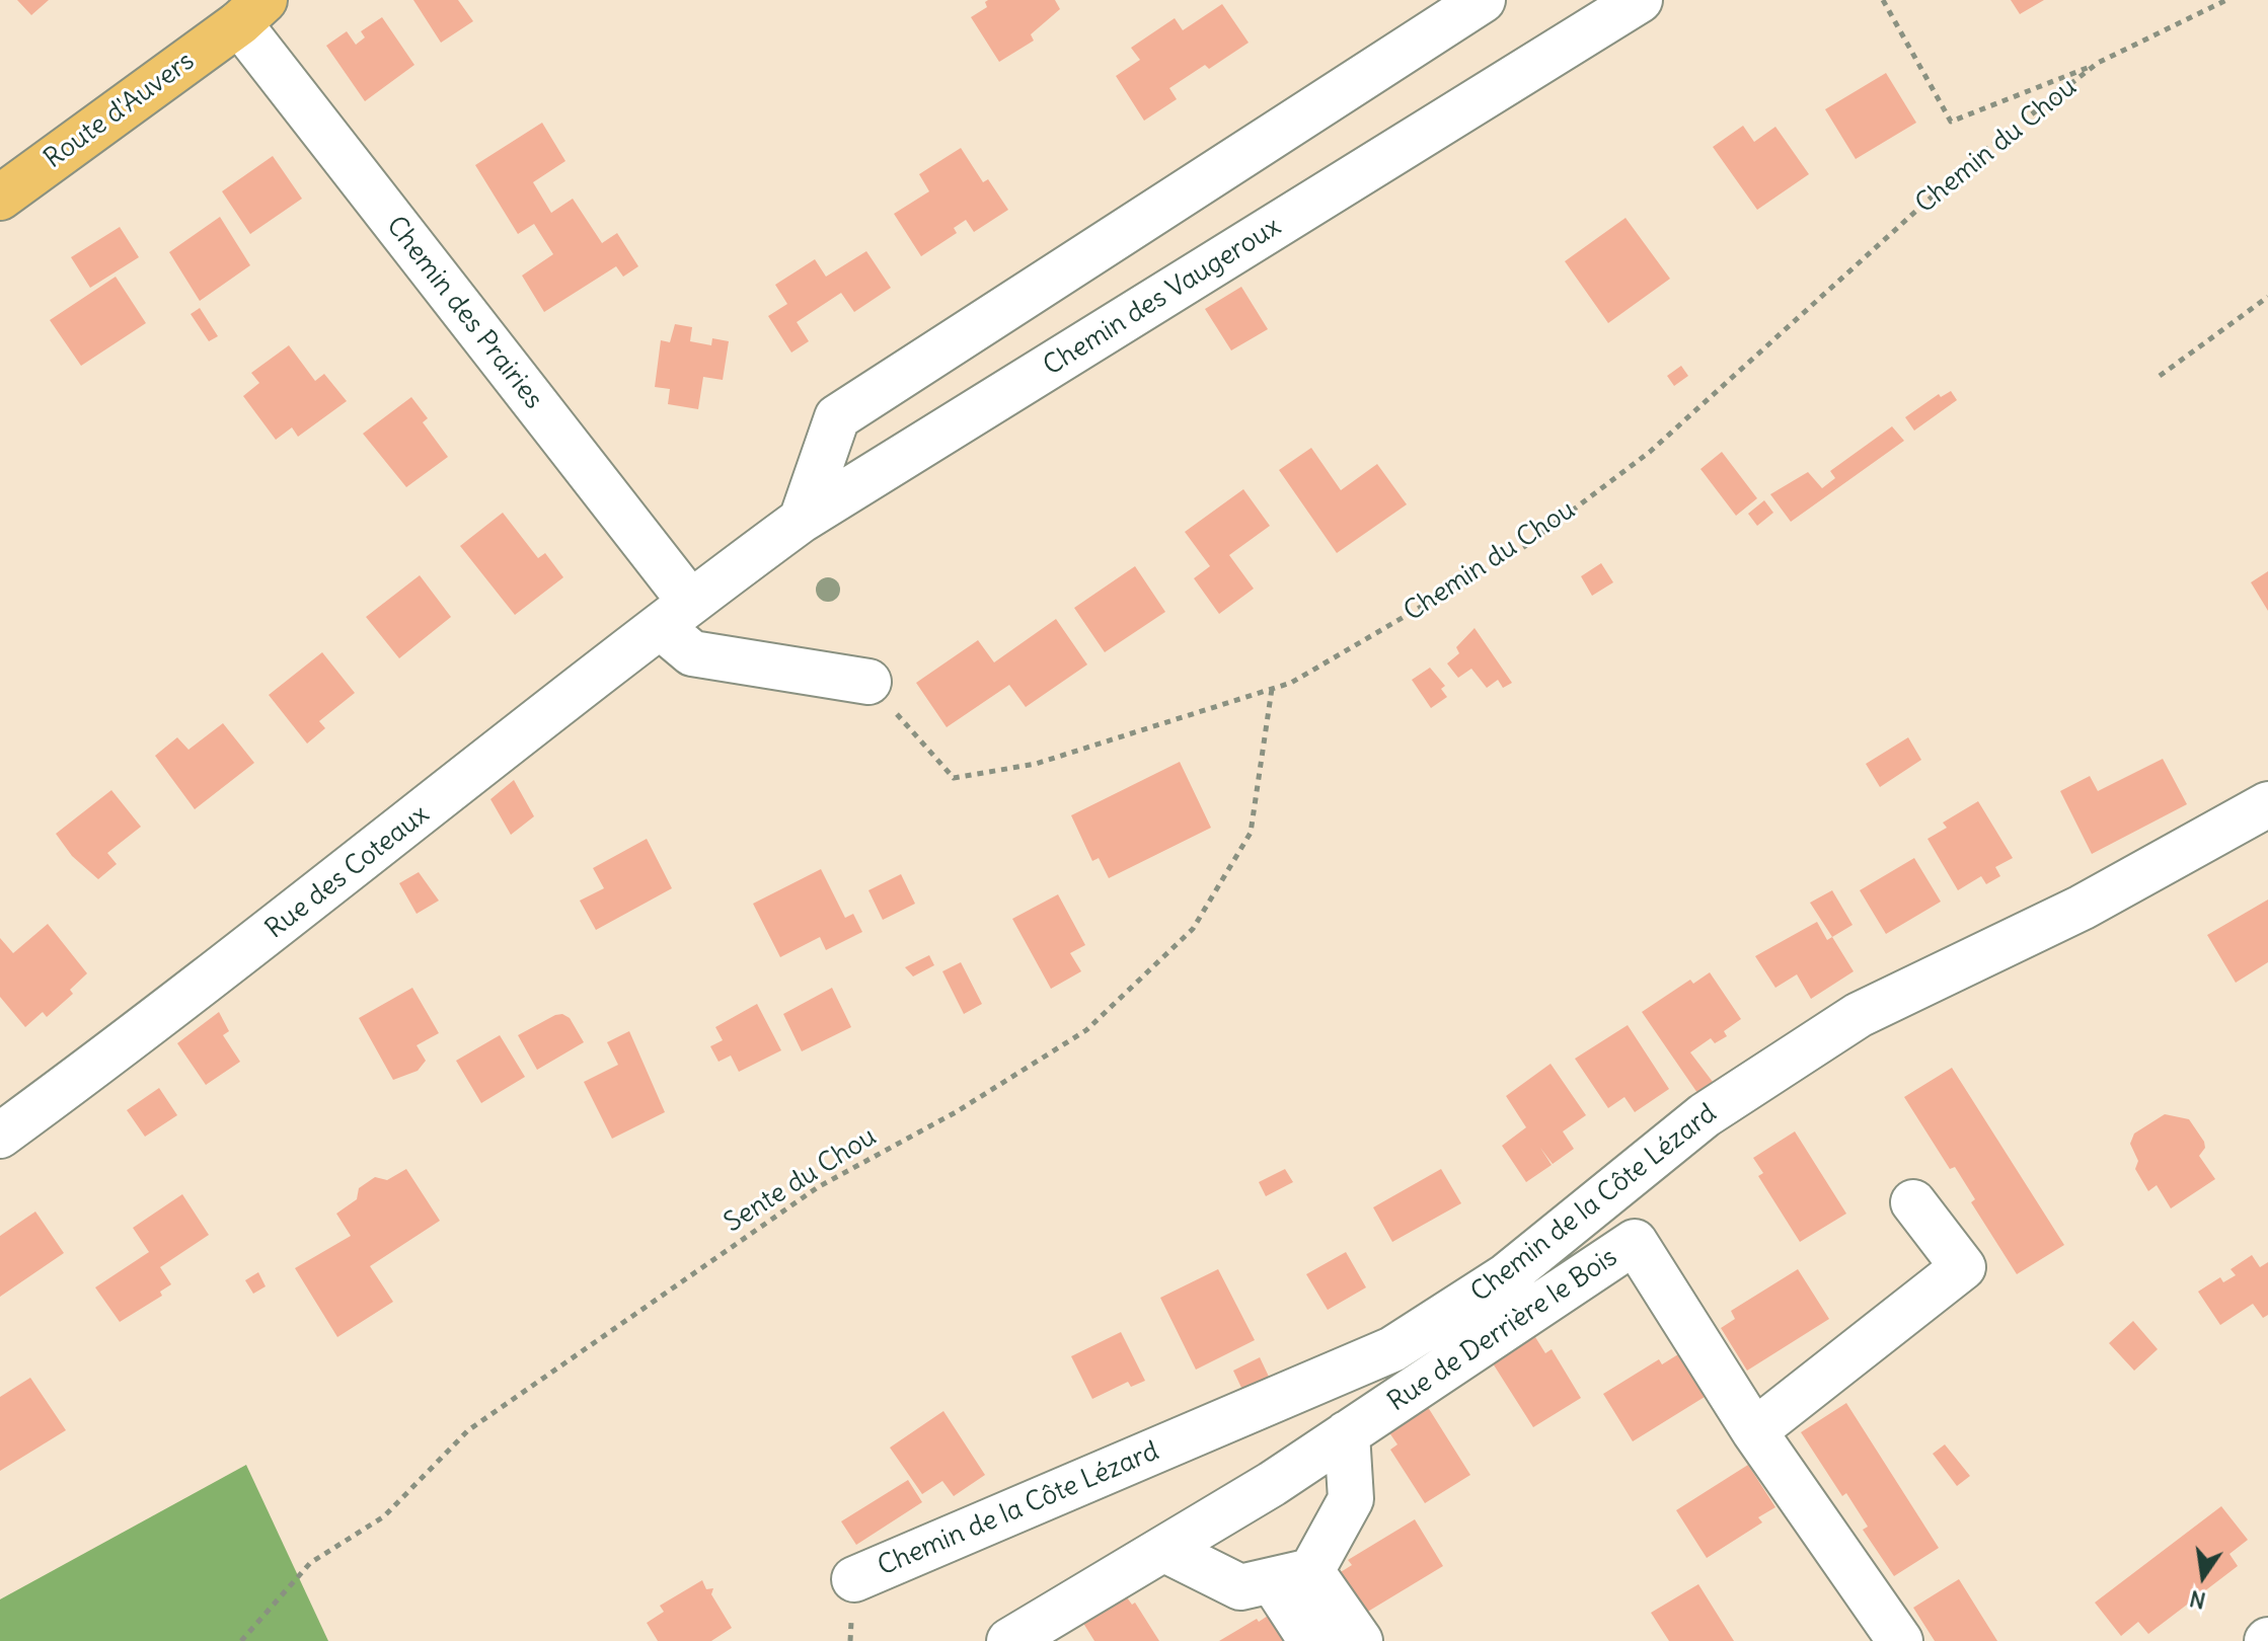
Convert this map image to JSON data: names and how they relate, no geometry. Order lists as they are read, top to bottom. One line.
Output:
{"streets":{"main road":["Route d'Auvers"],"street":["Chemin des Vaugeroux","Chemin des Prairies","Rue des Coteaux","Chemin de la Côte Lézard","Rue de Derrière le Bois"],"path":["Chemin du Chou","Sente du Chou"]},"crossings":[["Route d'Auvers","Chemin des Prairies"],["Chemin du Chou","Sente du Chou"],["Chemin des Vaugeroux","Chemin des Prairies"],["Chemin des Vaugeroux","Rue des Coteaux"],["Chemin des Prairies","Rue des Coteaux"]],"north":"bottom"}
